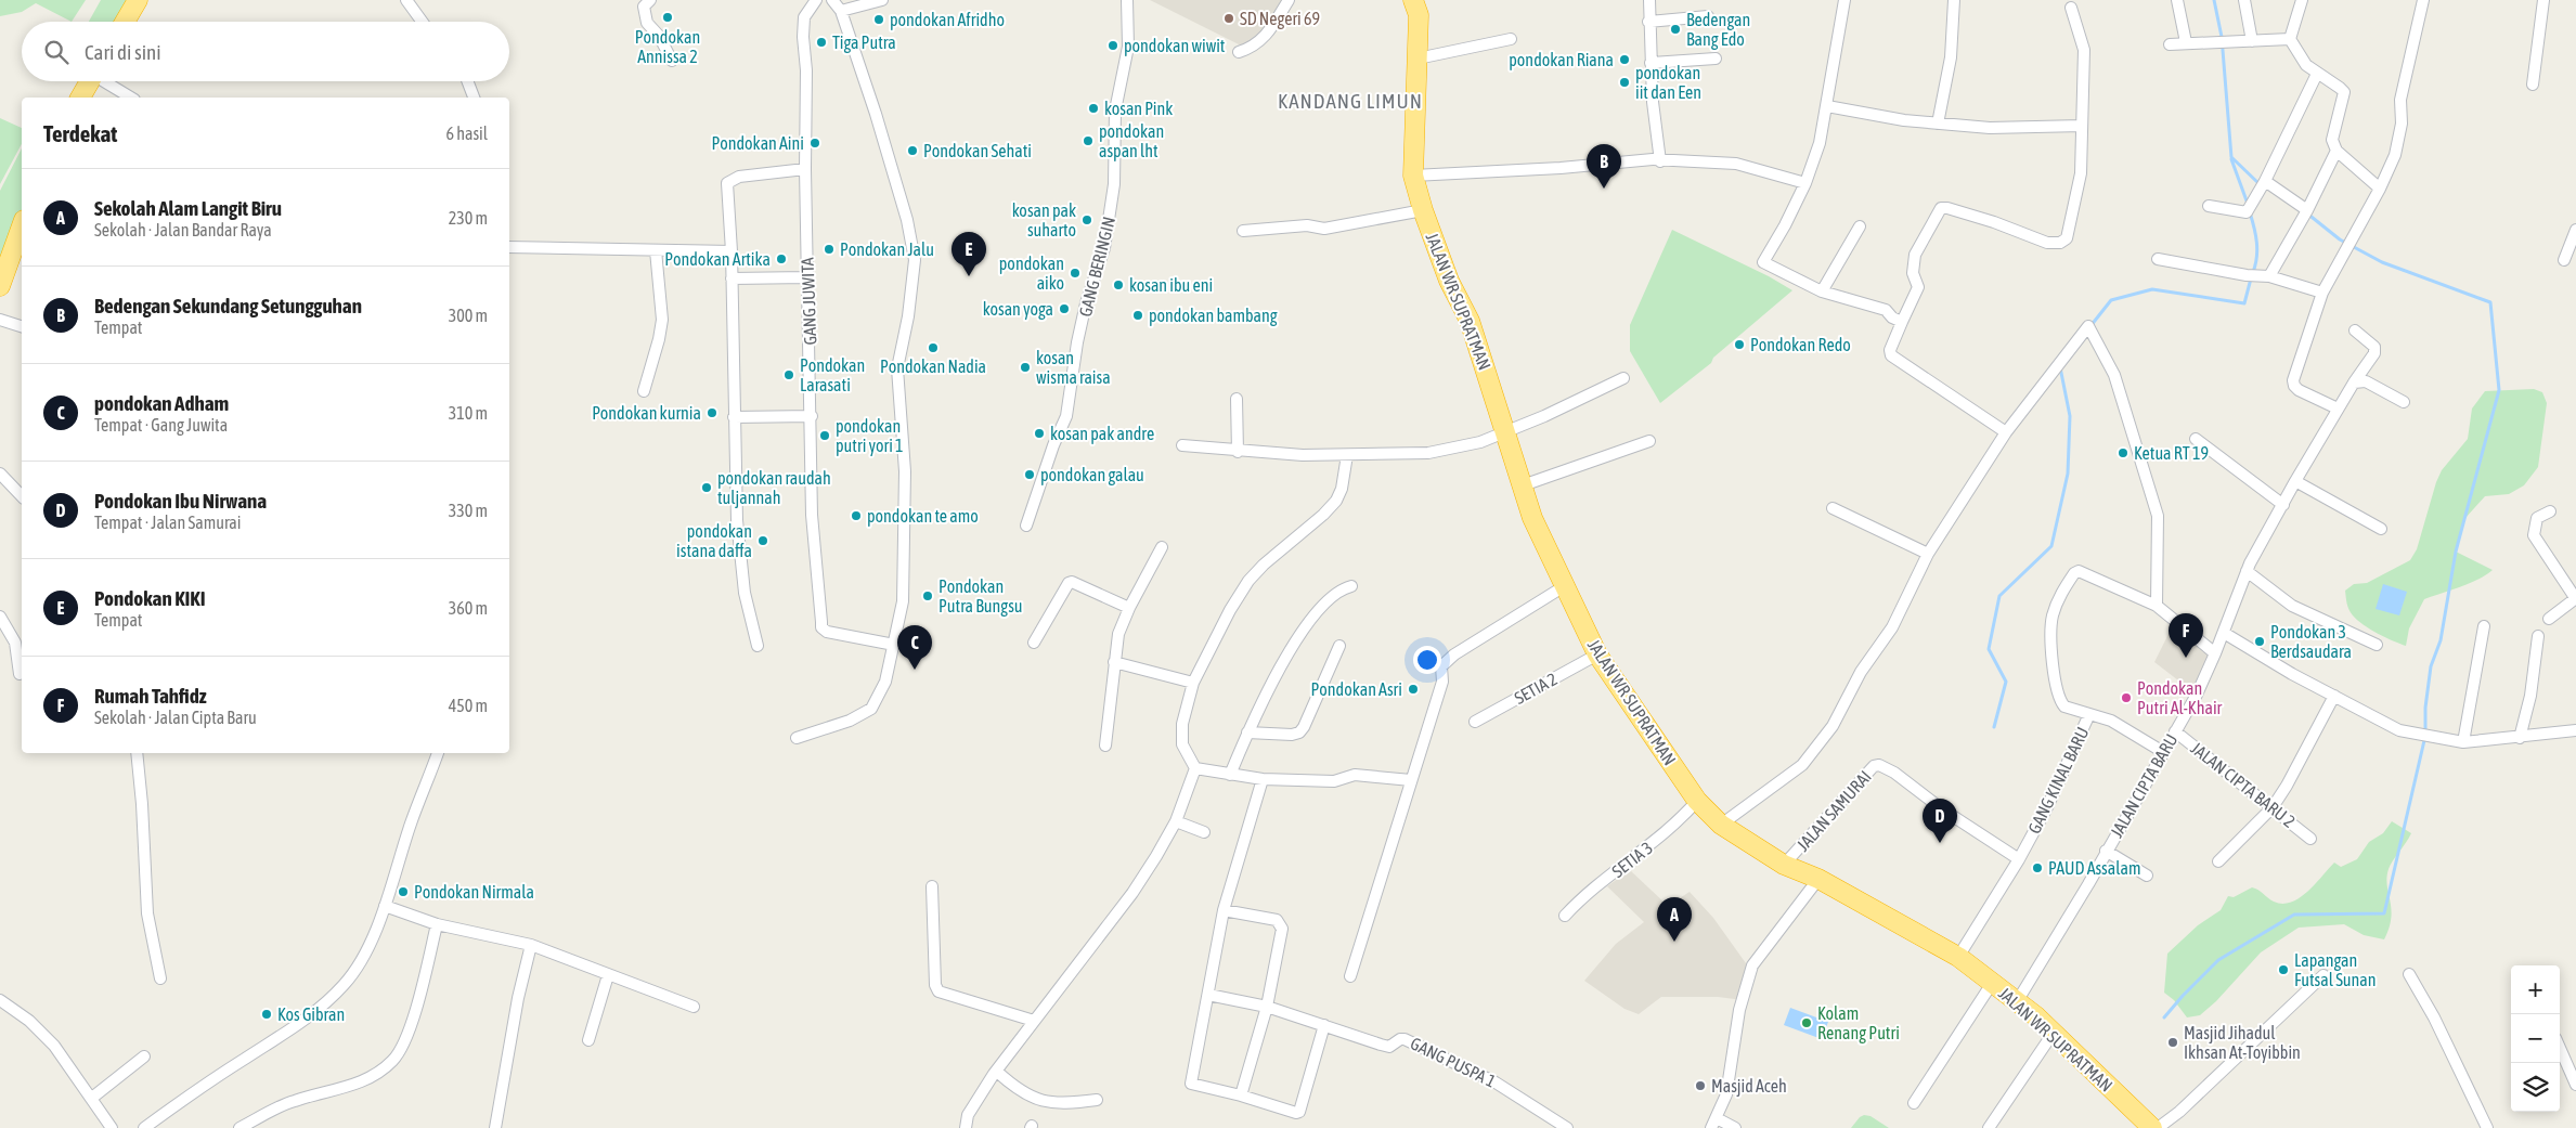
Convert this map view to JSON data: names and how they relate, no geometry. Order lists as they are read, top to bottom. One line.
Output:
{"streets":{"highway":["JALAN WR SUPRATMAN"],"street":["GANG BERINGIN","GANG JUWITA","SETIA 2","GANG KINAL BARU","JALAN CIPTA BARU 2","JALAN CIPTA BARU","JALAN SAMURAI","SETIA 3","GANG PUSPA 1"]},"crossings":[["JALAN WR SUPRATMAN","SETIA 2"],["JALAN WR SUPRATMAN","GANG KINAL BARU"],["JALAN WR SUPRATMAN","JALAN CIPTA BARU"],["JALAN WR SUPRATMAN","JALAN SAMURAI"],["JALAN WR SUPRATMAN","SETIA 3"],["GANG KINAL BARU","JALAN SAMURAI"],["JALAN CIPTA BARU 2","JALAN CIPTA BARU"]],"districts":["KANDANG LIMUN"],"places":["Pondokan Annissa 2","SD Negeri 69","pondokan Afridho","Bedengan Bang Edo","Tiga Putra","pondokan wiwit","pondokan Riana","pondokan iit dan Een","kosan Pink","pondokan aspan lht","Pondokan Aini","Pondokan Sehati","kosan pak suharto","Pondokan Jalu","Pondokan Artika","pondokan aiko","kosan ibu eni","kosan yoga","pondokan bambang","Pondokan Redo","Pondokan Nadia","kosan wisma raisa","Pondokan Larasati","Pondokan kurnia","kosan pak andre","pondokan putri yori 1","Ketua RT 19","pondokan galau","pondokan raudah tuljannah","pondokan te amo","pondokan istana daffa","Pondokan Putra Bungsu","Pondokan 3 Berdsaudara","Pondokan Asri","Pondokan Putri Al-Khair","PAUD Assalam","Pondokan Nirmala","Lapangan Futsal Sunan","Kos Gibran","Kolam Renang Putri","Masjid Jihadul Ikhsan At-Toyibbin","Masjid Aceh"],"page":{"search":"Cari di sini","heading":["Terdekat","6 hasil"],"pins":["B","E","F","C","D","A"],"list":[{"mark":"A","name":"Sekolah Alam Langit Biru","note":"Sekolah · Jalan Bandar Raya","value":"230 m"},{"mark":"B","name":"Bedengan Sekundang Setungguhan","note":"Tempat","value":"300 m"},{"mark":"C","name":"pondokan Adham","note":"Tempat · Gang Juwita","value":"310 m"},{"mark":"D","name":"Pondokan Ibu Nirwana","note":"Tempat · Jalan Samurai","value":"330 m"},{"mark":"E","name":"Pondokan KIKI","note":"Tempat","value":"360 m"},{"mark":"F","name":"Rumah Tahfidz","note":"Sekolah · Jalan Cipta Baru","value":"450 m"}],"map_buttons":["+","−"]}}
